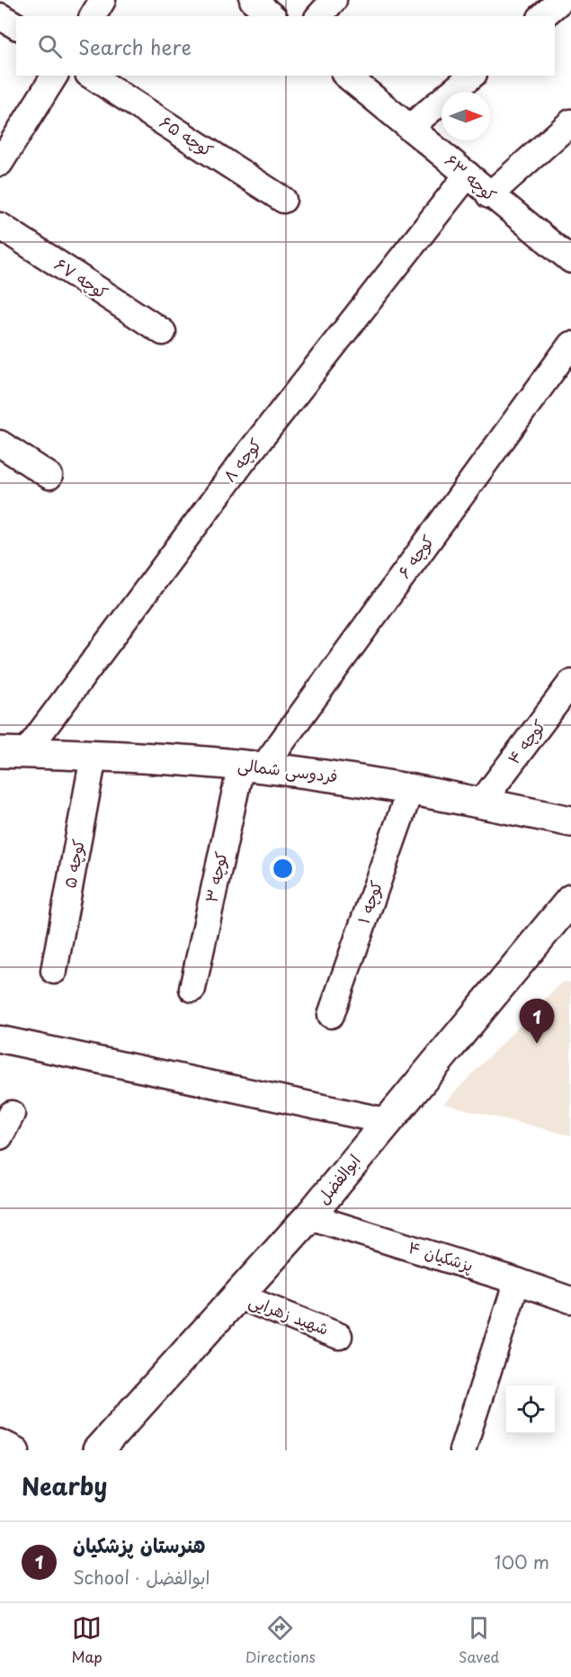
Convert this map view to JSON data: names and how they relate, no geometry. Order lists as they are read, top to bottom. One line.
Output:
{"streets":{"street":["کوچه ۶۵","کوچه ۶۳","کوچه ۶۷","کوچه ۸","کوچه ۶","کوچه ۴","فردوسی شمالی","کوچه ۵","کوچه ۳","کوچه ۱","ابوالفضل","پزشکیان ۴","شهید زهرایی"]},"crossings":[["کوچه ۶۳","کوچه ۸"],["کوچه ۸","فردوسی شمالی"],["کوچه ۶","فردوسی شمالی"],["کوچه ۶","کوچه ۳"],["کوچه ۴","فردوسی شمالی"],["فردوسی شمالی","کوچه ۵"],["فردوسی شمالی","کوچه ۳"],["فردوسی شمالی","کوچه ۱"],["ابوالفضل","پزشکیان ۴"],["ابوالفضل","شهید زهرایی"]],"north":"right","page":{"search":"Search here","pins":"1","heading":"Nearby","list":[{"mark":"1","name":"هنرستان پزشکیان","note":"School · ابوالفضل","value":"100 m"}],"nav":["Map","Directions","Saved"]}}
